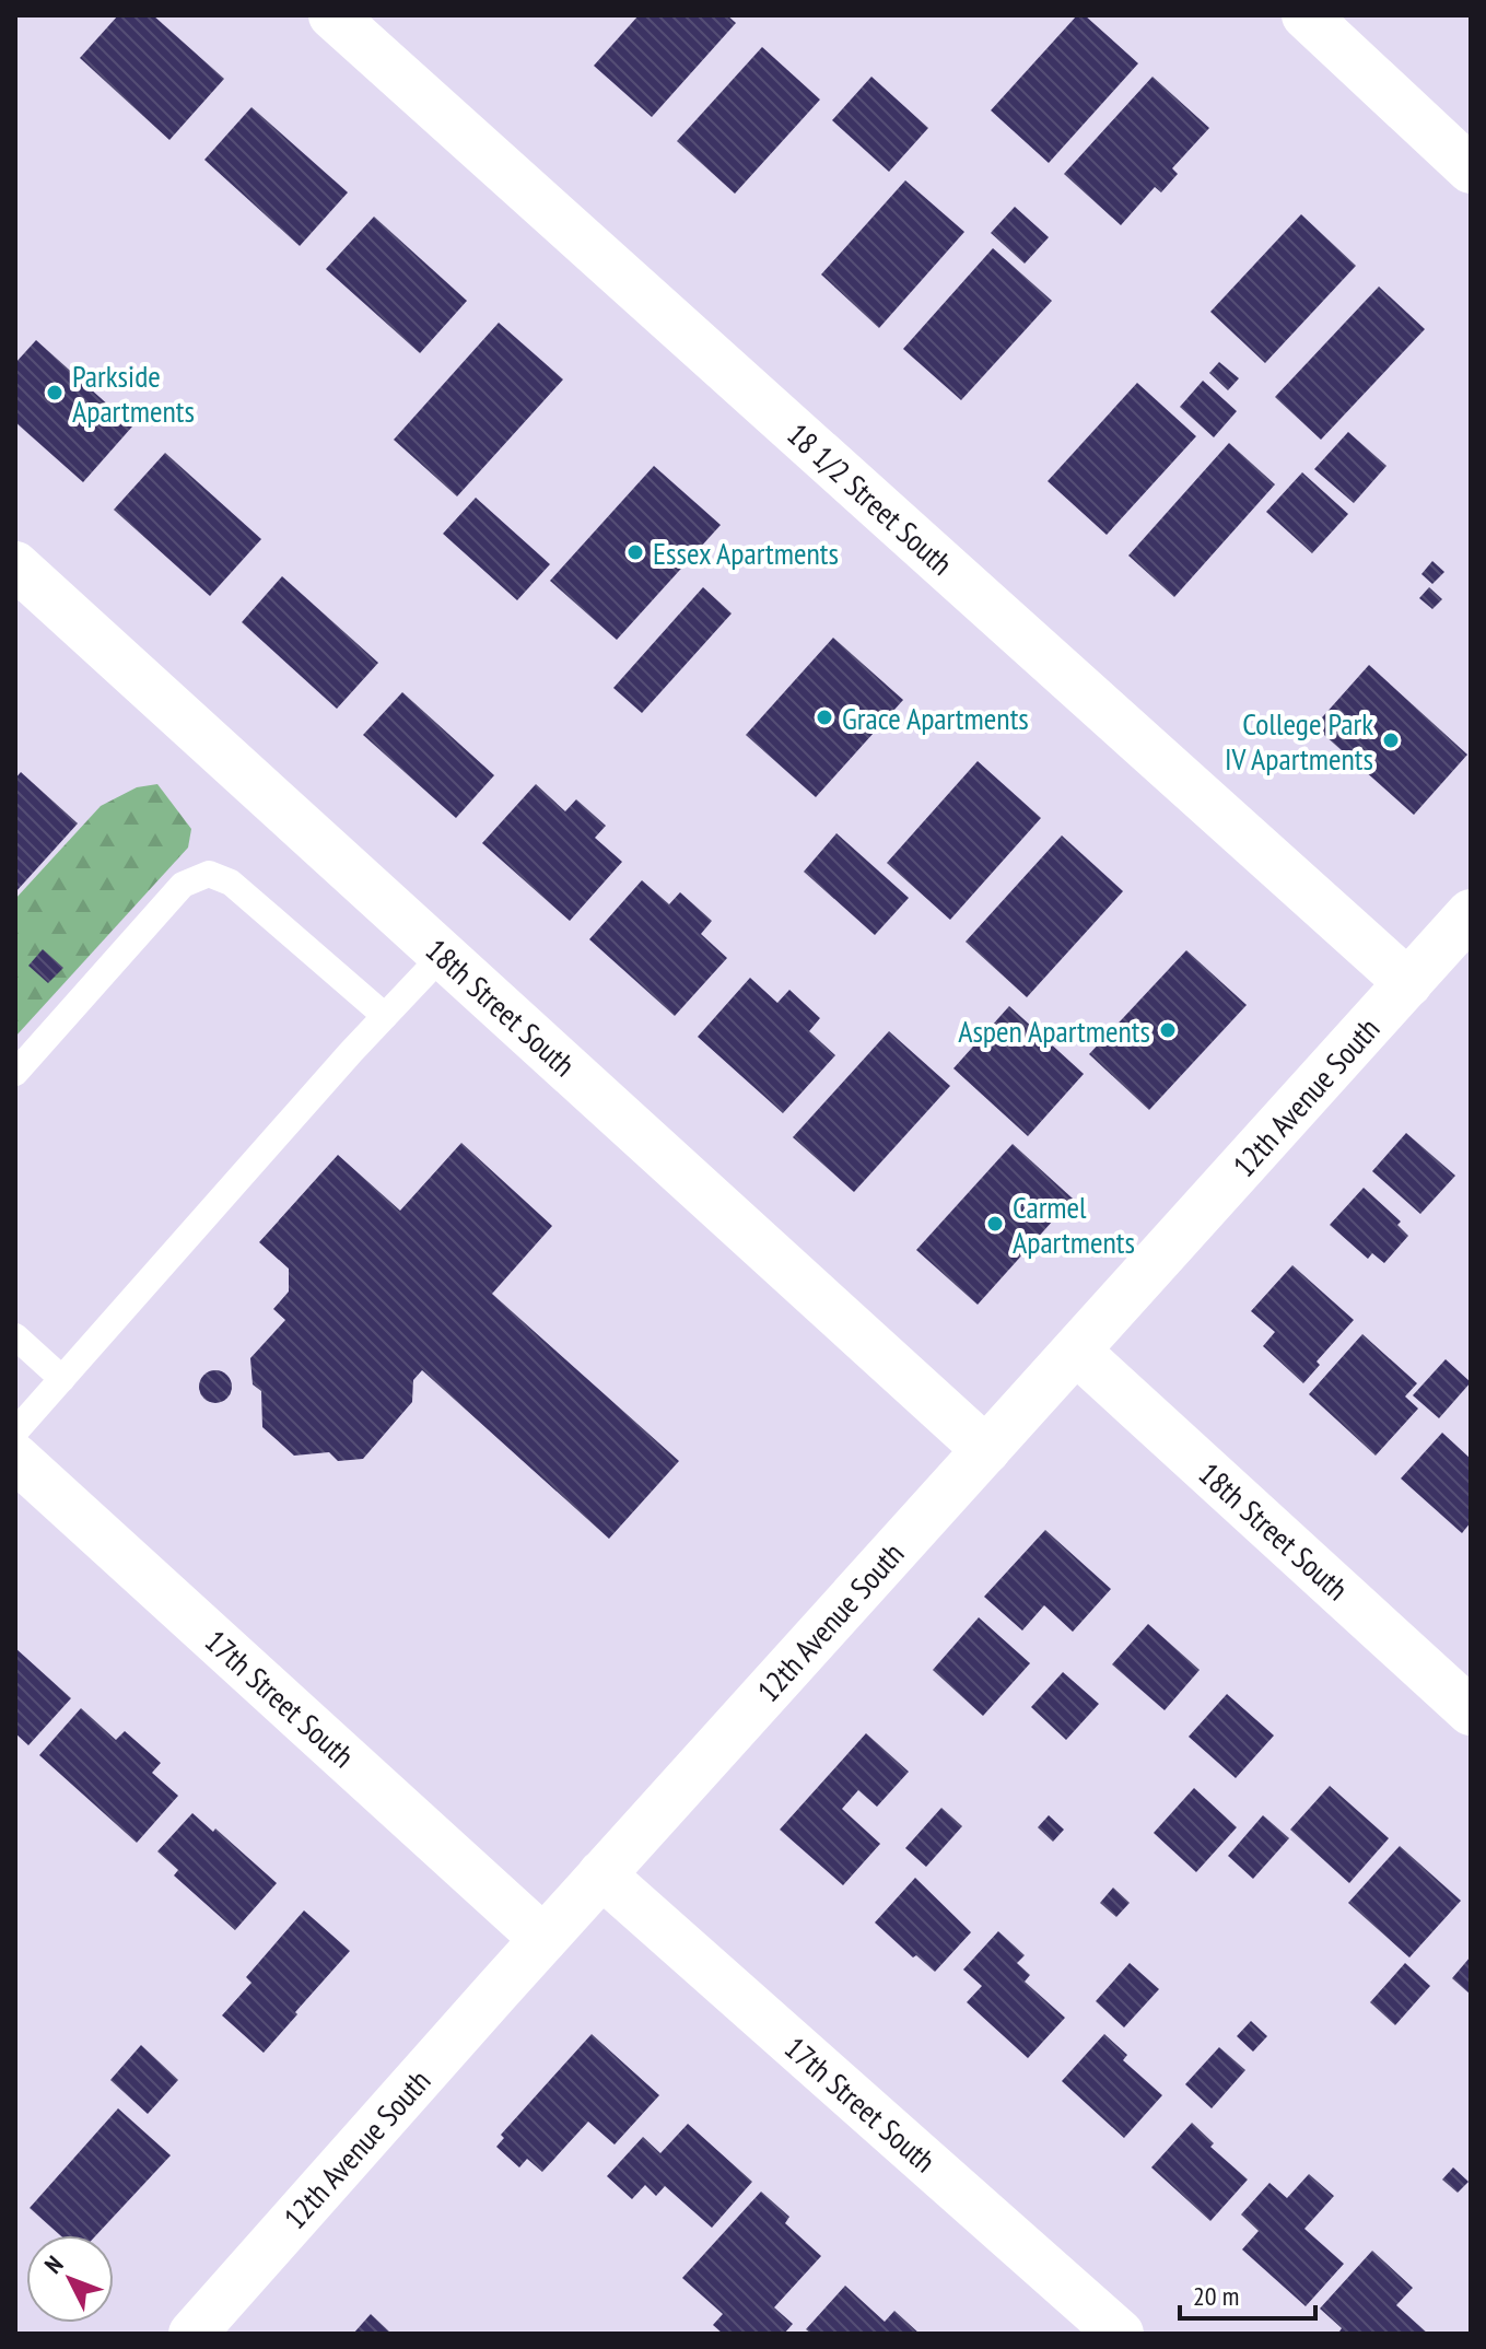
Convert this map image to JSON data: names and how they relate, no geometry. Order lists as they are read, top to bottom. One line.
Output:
{"streets":{"street":["18 1/2 Street South","18th Street South","12th Avenue South","17th Street South"]},"crossings":[["18 1/2 Street South","12th Avenue South"],["18th Street South","12th Avenue South"],["12th Avenue South","17th Street South"]],"places":["Parkside Apartments","Essex Apartments","Grace Apartments","College Park IV Apartments","Aspen Apartments","Carmel Apartments"],"scale_bar":"20 m","north":"top left"}
